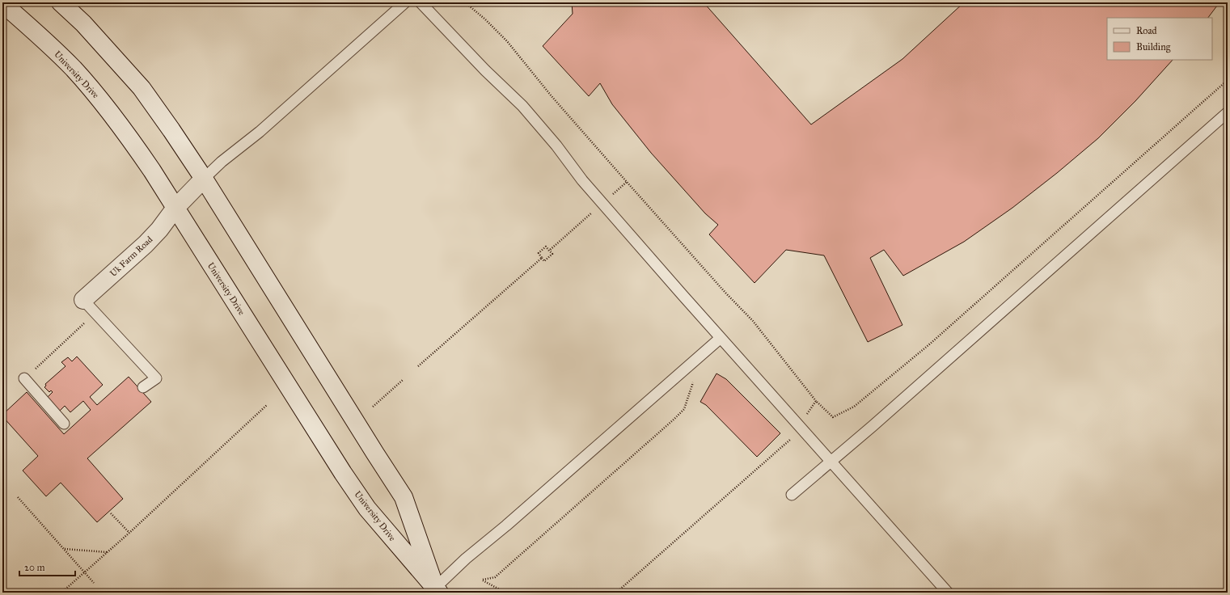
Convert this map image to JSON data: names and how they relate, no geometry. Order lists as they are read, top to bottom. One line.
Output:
{"streets":{"street":["University Drive","Uk Farm Road"]},"crossings":[["University Drive","Uk Farm Road"]],"legend":["Road","Building"],"scale_bar":"20 m"}
